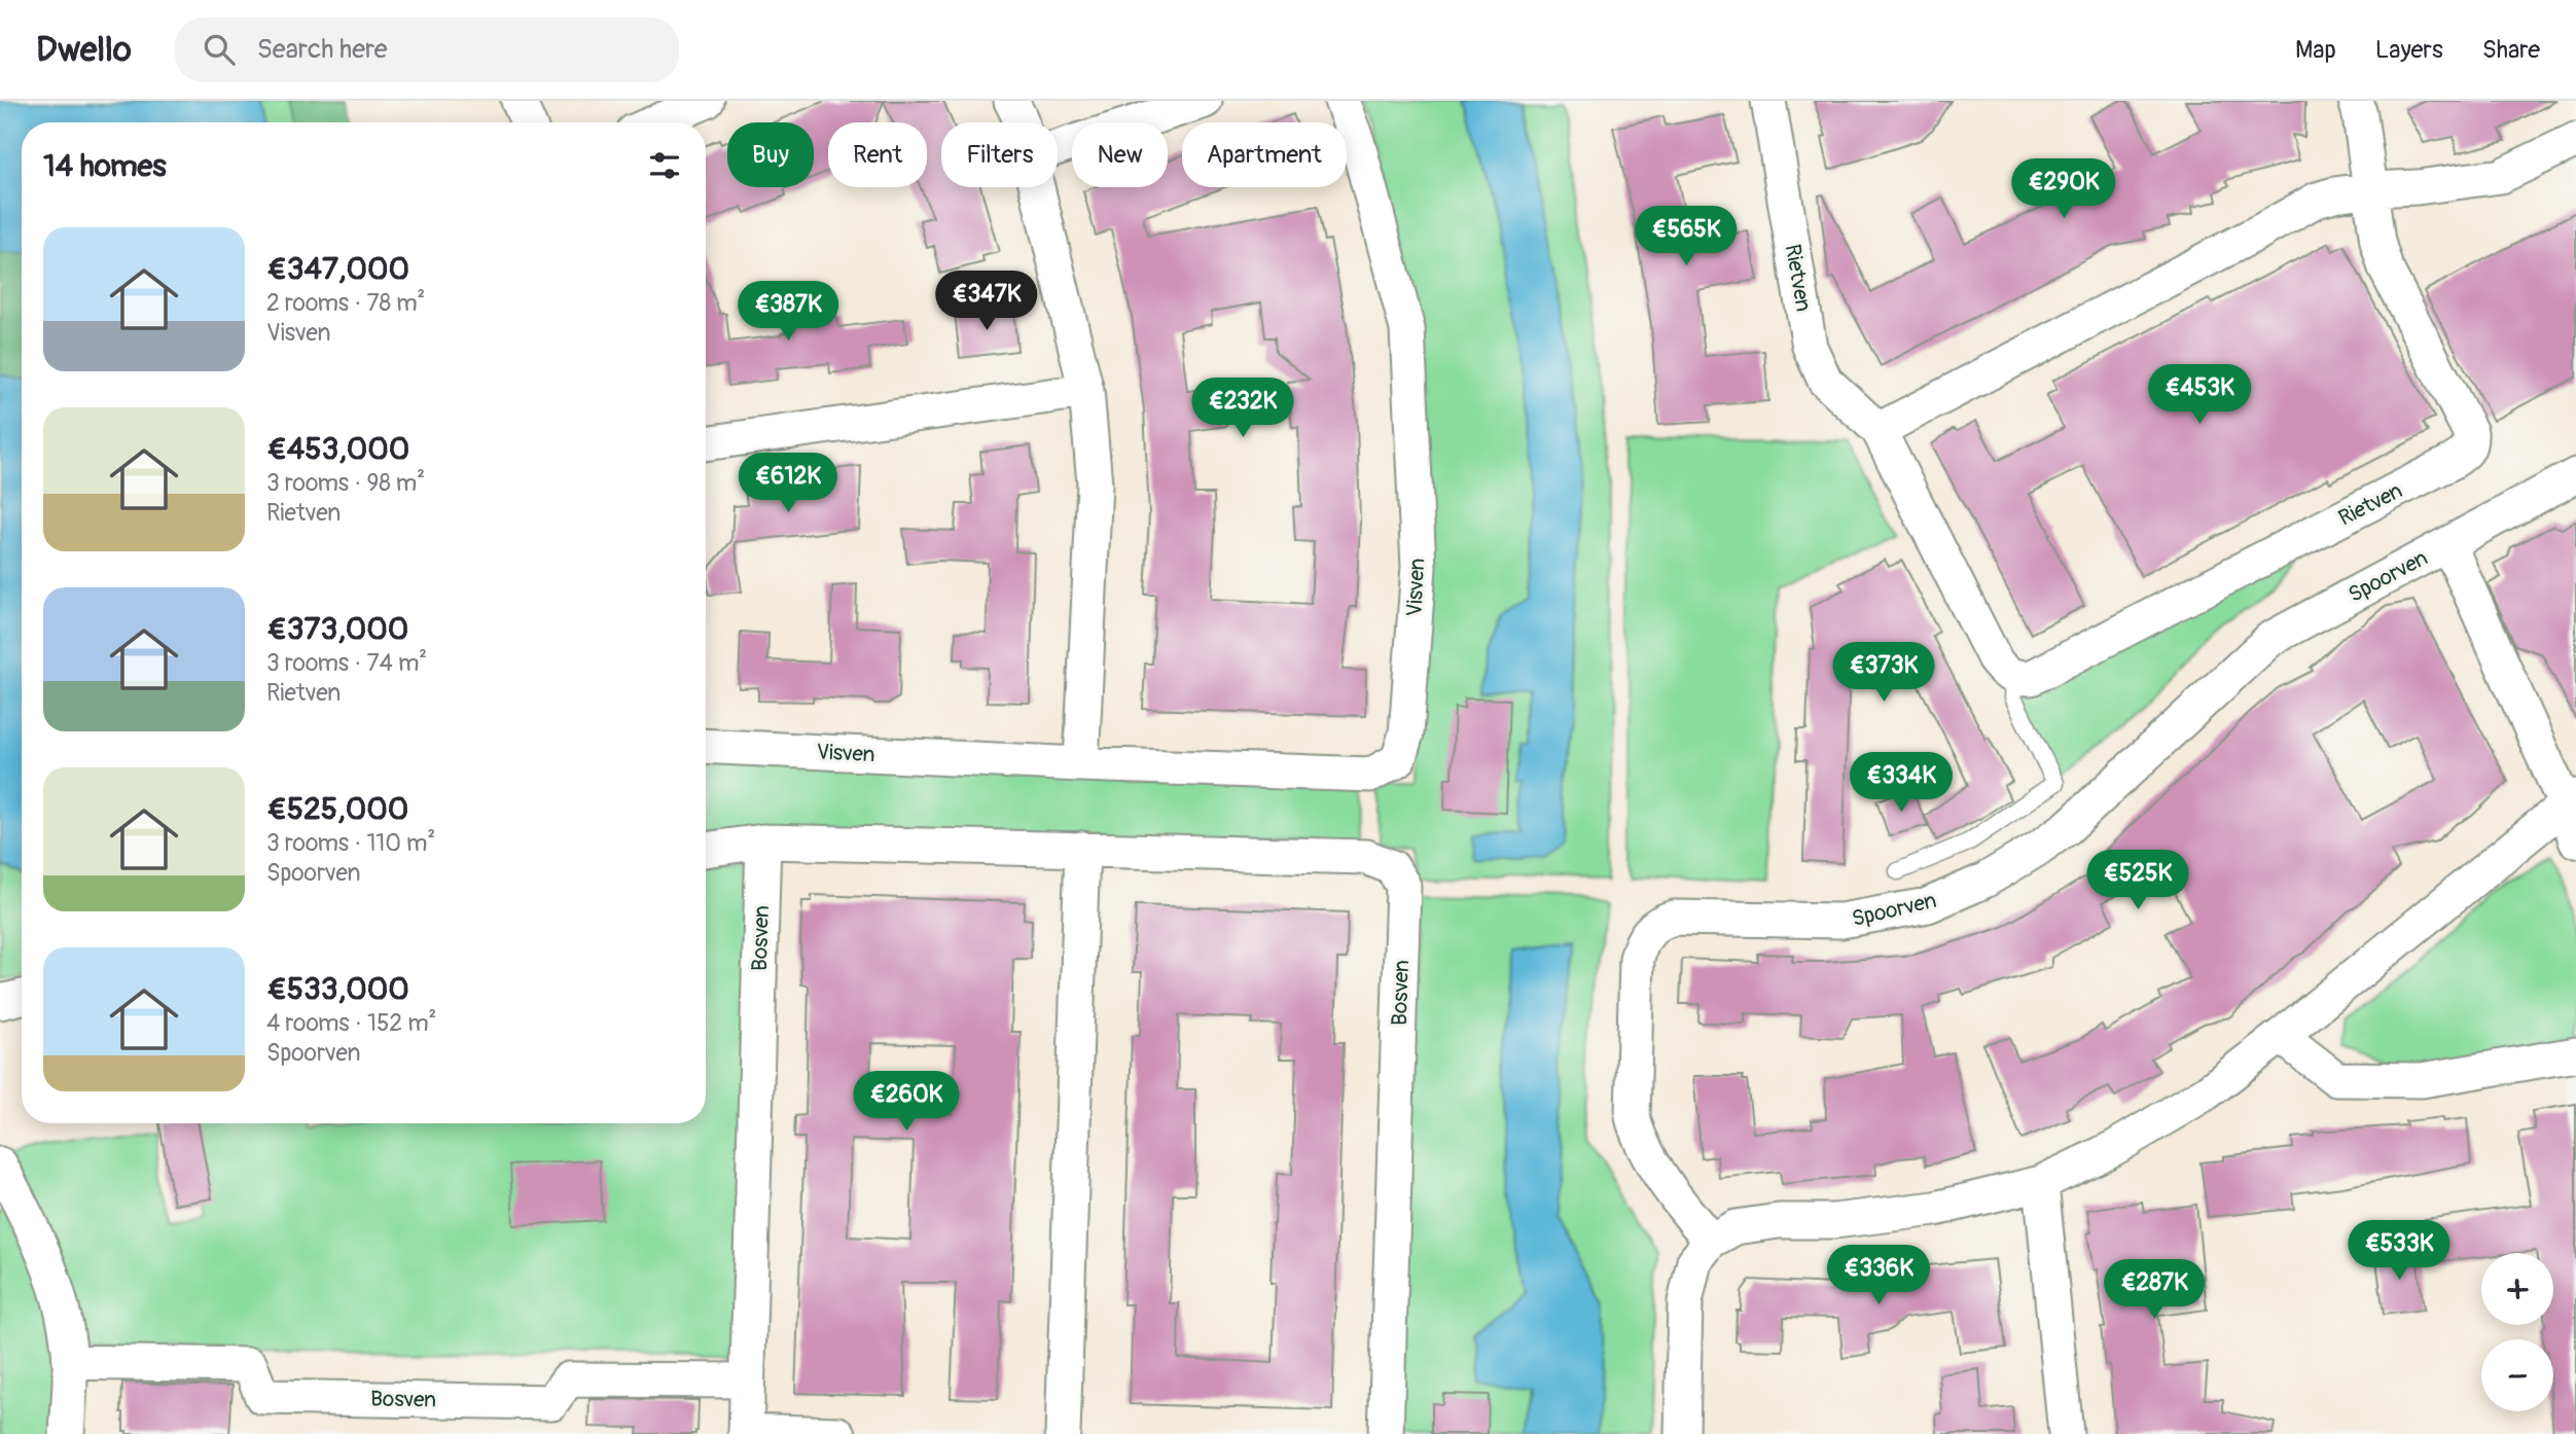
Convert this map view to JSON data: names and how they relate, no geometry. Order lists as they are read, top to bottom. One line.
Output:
{"streets":{"street":["Rietven","Spoorven","Visven","Bosven"]},"page":{"header":"Dwello","search":"Search here","nav":["Map","Layers","Share"],"chip":["Buy","Rent","Filters","New","Apartment"],"heading":"14 homes","price":["€290K","€565K","€347K","€387K","€453K","€232K","€612K","€373K","€334K","€525K","€260K","€533K","€336K","€287K"],"list":[{"name":"€347,000","note":"2 rooms · 78 m² · Visven"},{"name":"€453,000","note":"3 rooms · 98 m² · Rietven"},{"name":"€373,000","note":"3 rooms · 74 m² · Rietven"},{"name":"€525,000","note":"3 rooms · 110 m² · Spoorven"},{"name":"€533,000","note":"4 rooms · 152 m² · Spoorven"}],"map_buttons":["+","−"]}}
